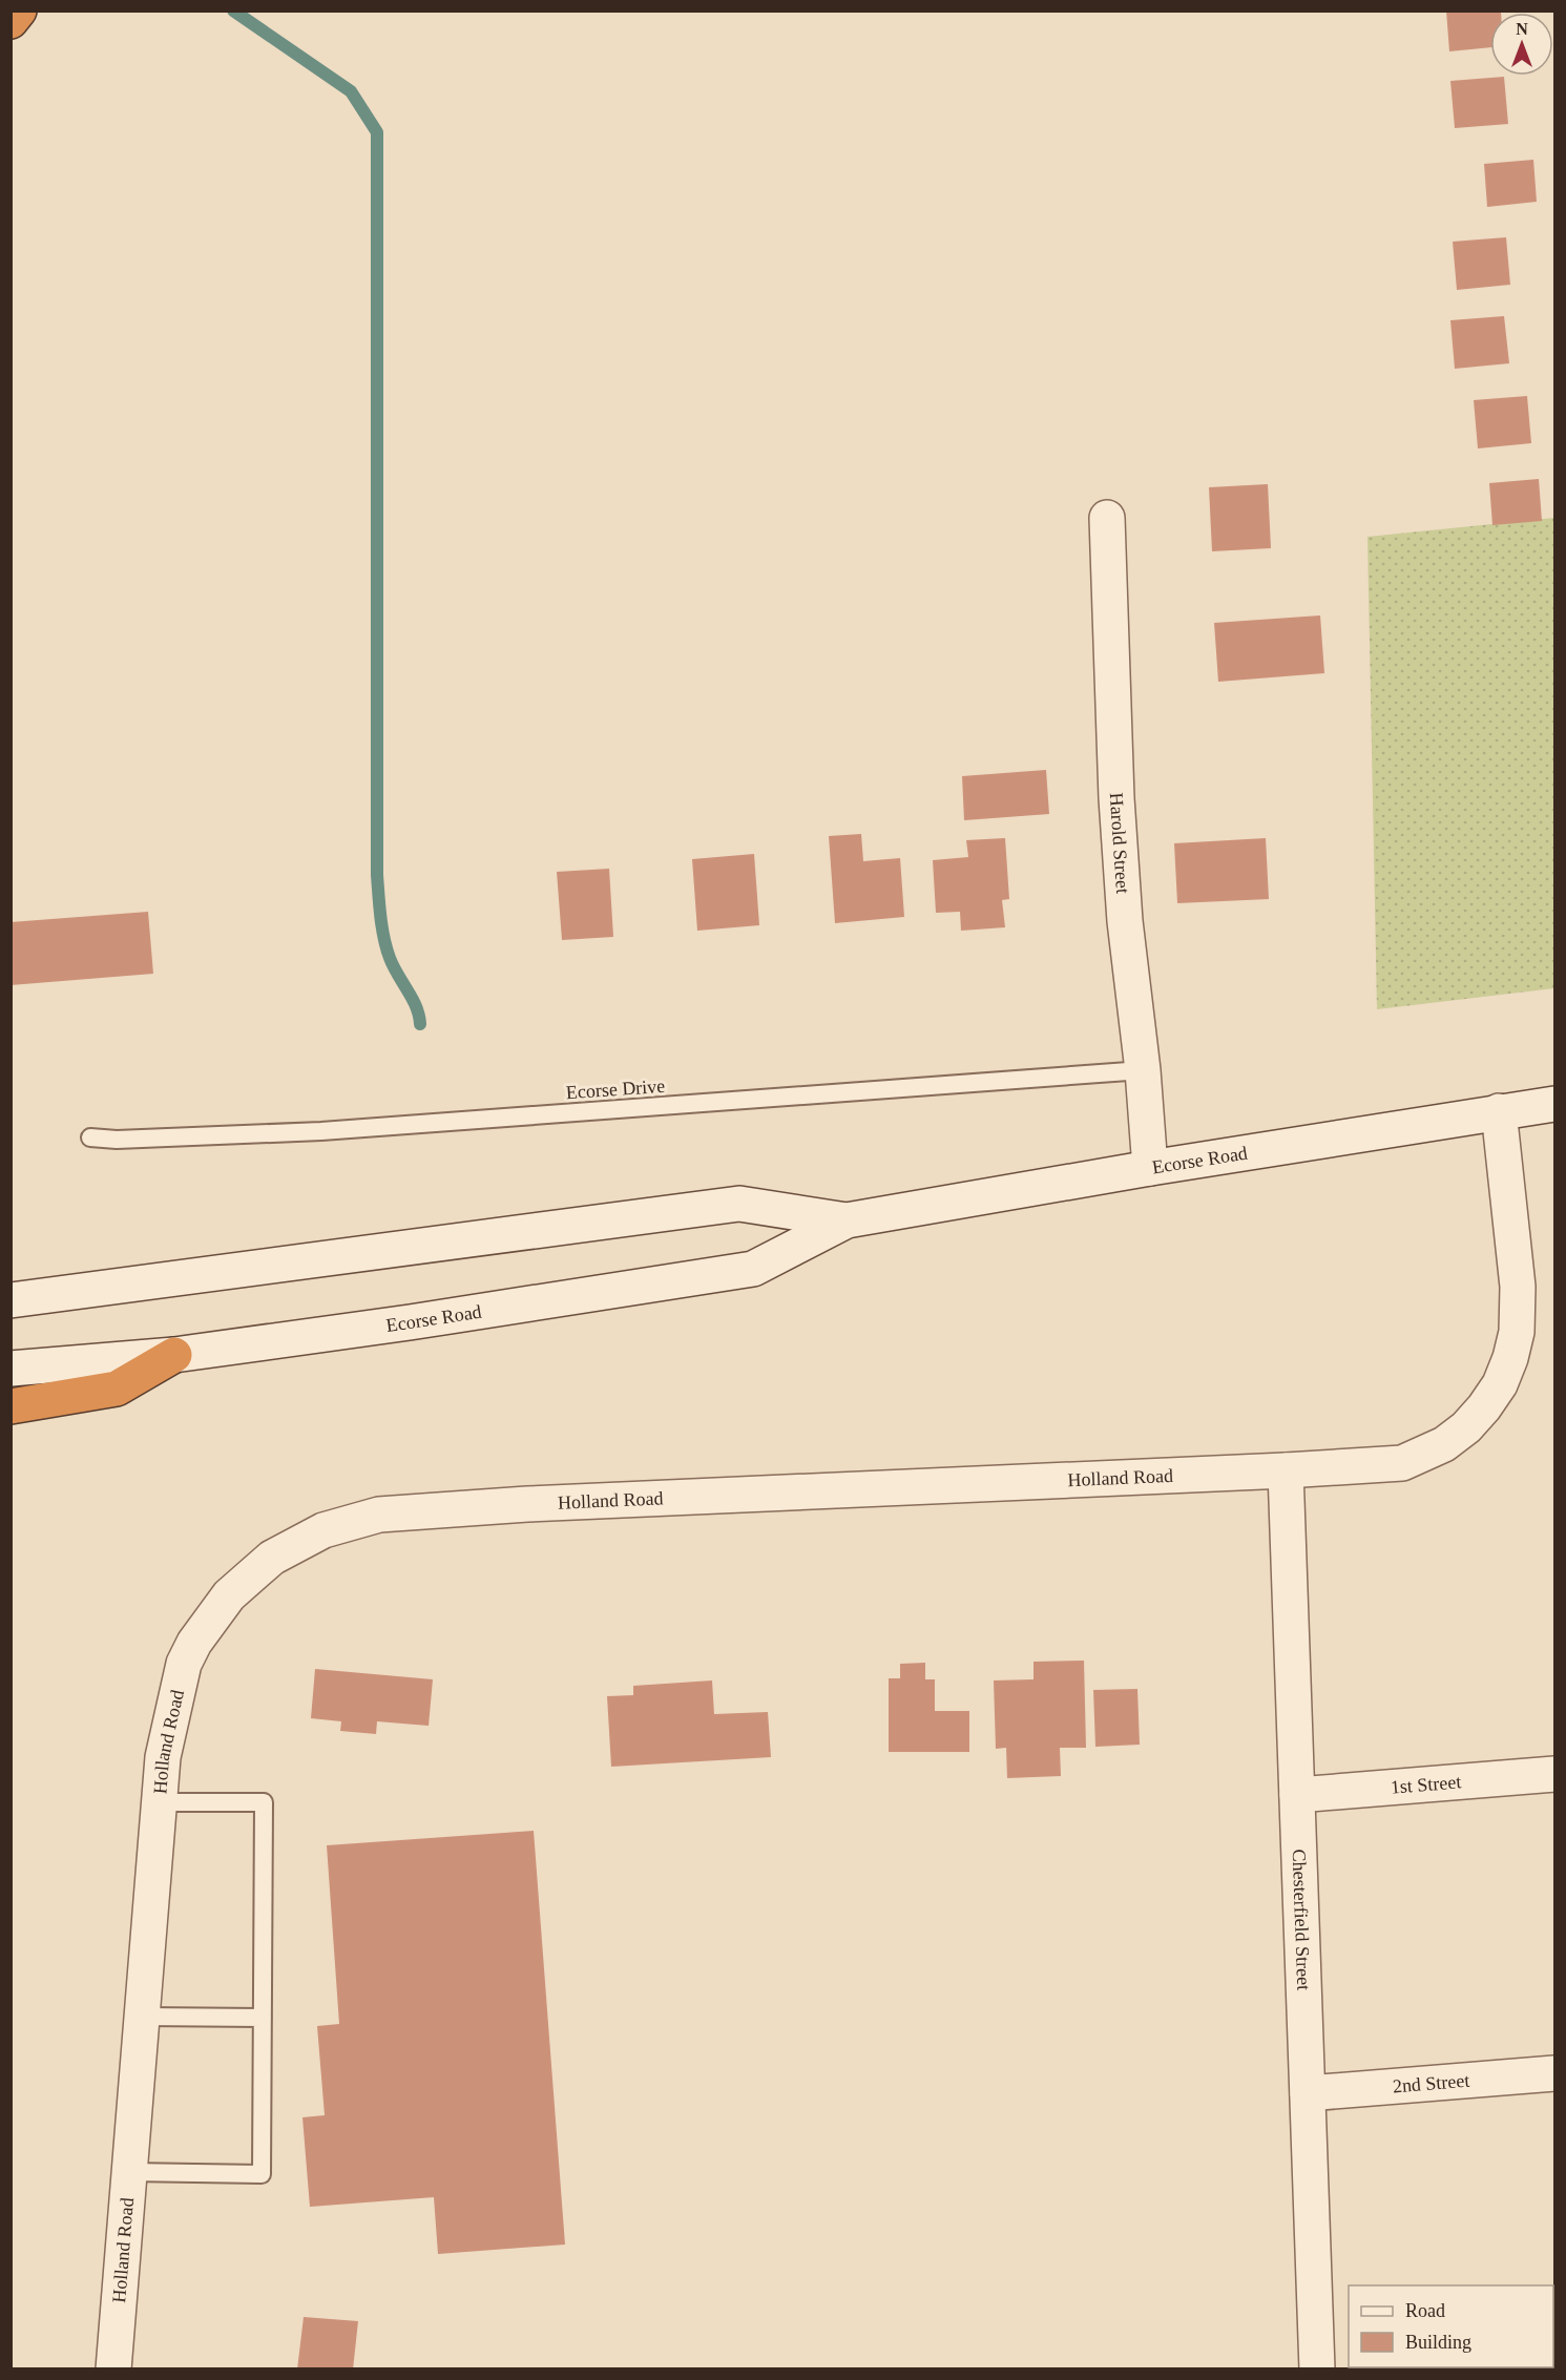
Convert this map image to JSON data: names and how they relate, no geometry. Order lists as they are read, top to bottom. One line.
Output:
{"streets":{"street":["Harold Street","Ecorse Road","Holland Road","1st Street","Chesterfield Street","2nd Street"],"lane":["Ecorse Drive"]},"crossings":[["Harold Street","Ecorse Drive"],["Harold Street","Ecorse Road"],["Ecorse Road","Holland Road"],["Holland Road","Chesterfield Street"],["1st Street","Chesterfield Street"],["Chesterfield Street","2nd Street"]],"legend":["Road","Building"],"north":"top"}
